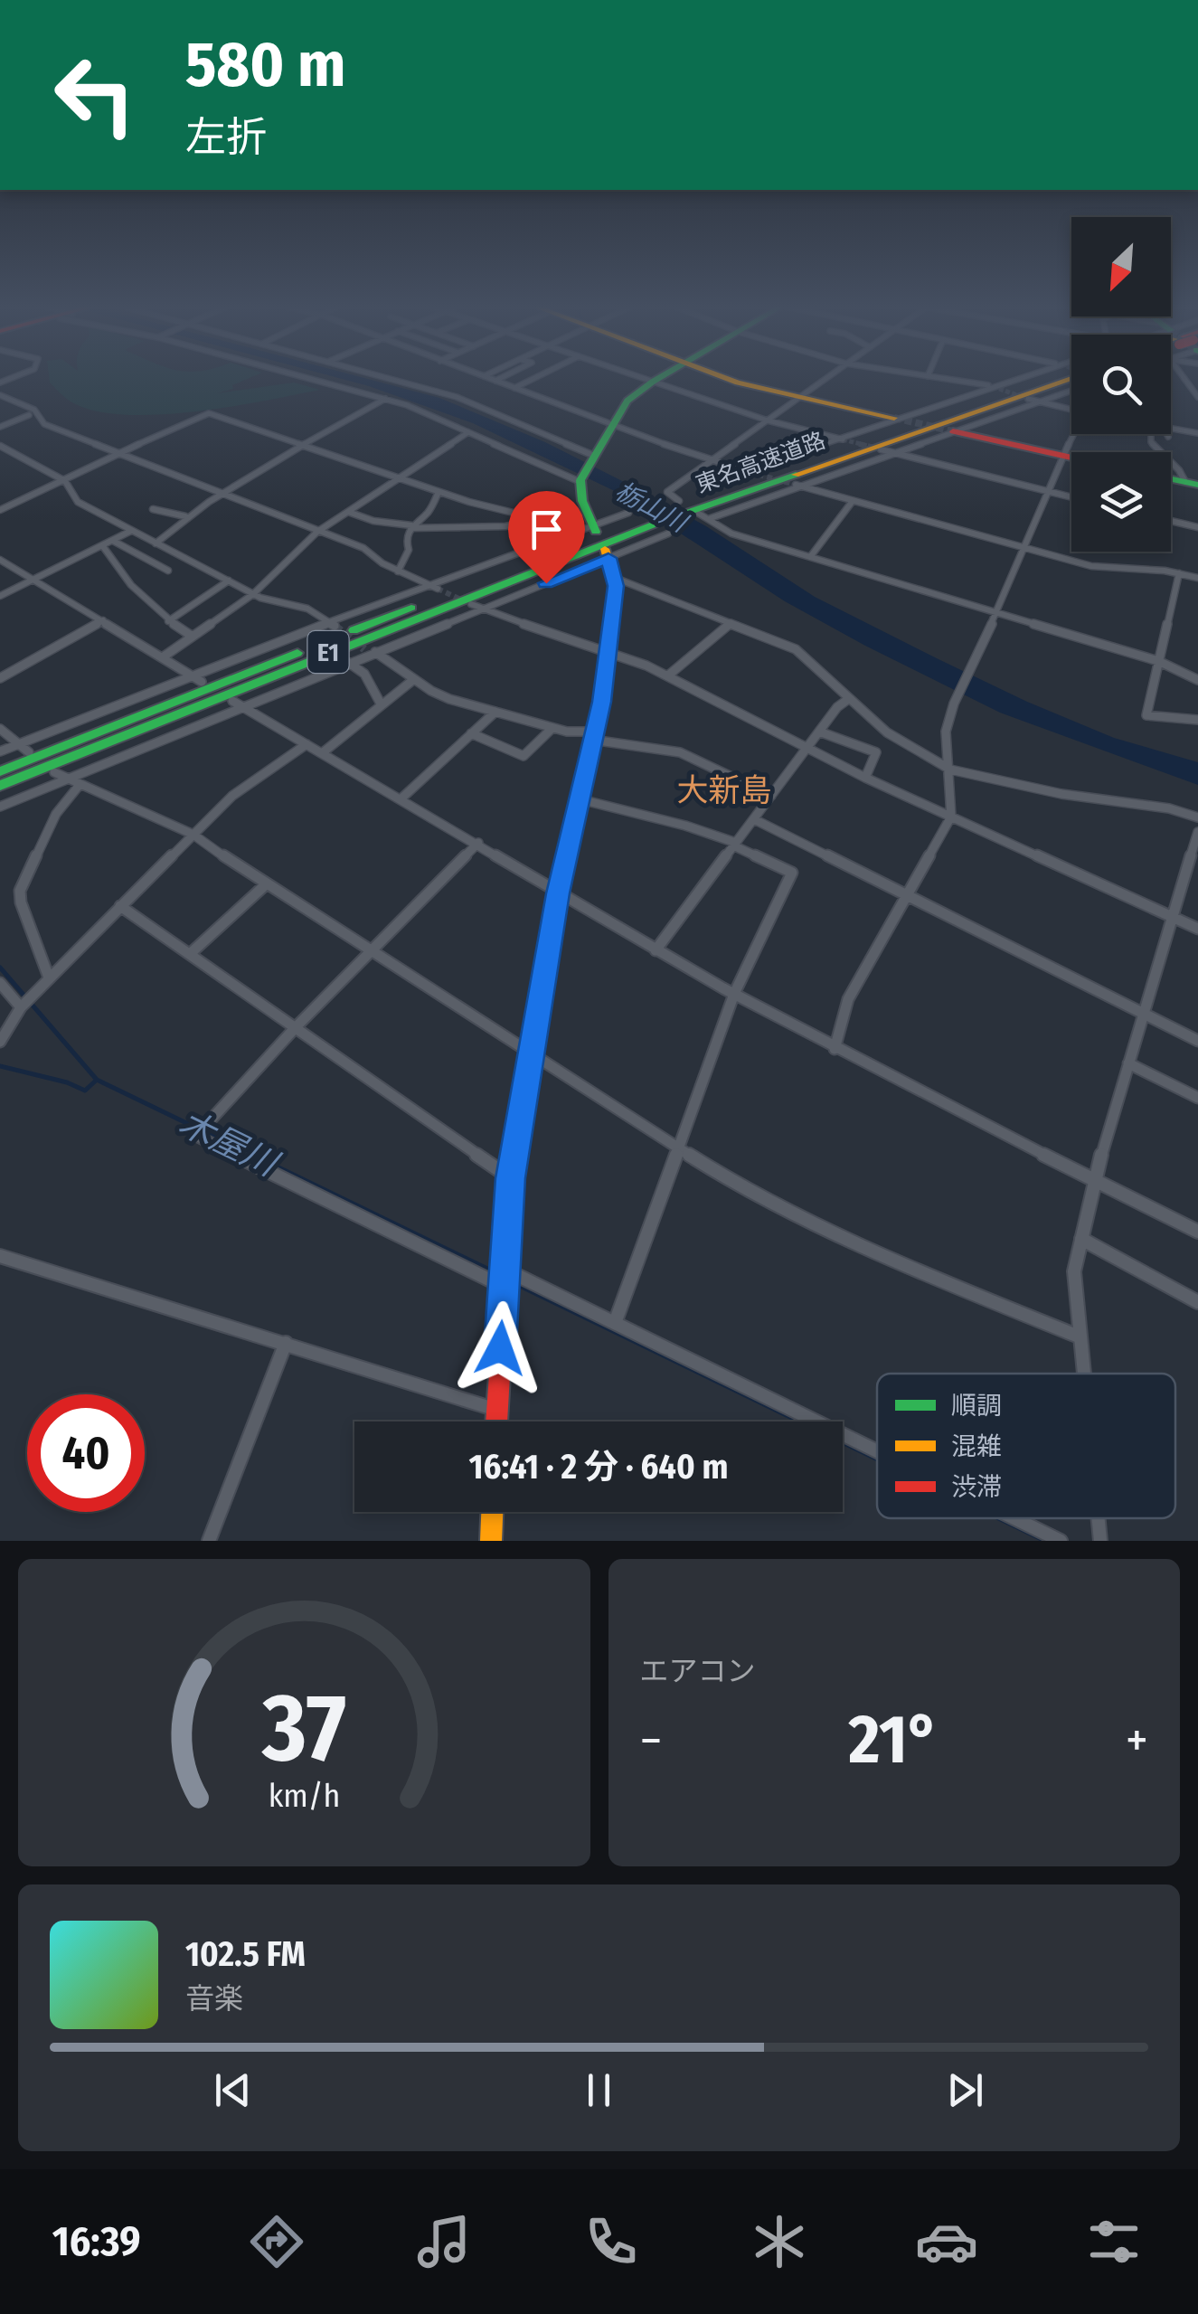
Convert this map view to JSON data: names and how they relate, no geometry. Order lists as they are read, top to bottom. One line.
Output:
{"streets":{"main road":["東名高速道路","E1"]},"districts":["大新島"],"water":["栃山川","木屋川"],"legend":["順調","混雑","渋滞"],"north":"bottom left","page":{"turn":["580 m","左折"],"limit":"40","trip":"16:41 · 2 分 · 640 m","tile":"エアコン","heat":["−","21°","+"],"song":["102.5 FM","音楽"],"tabs":"16:39","gauge":["37","km/h"]}}
